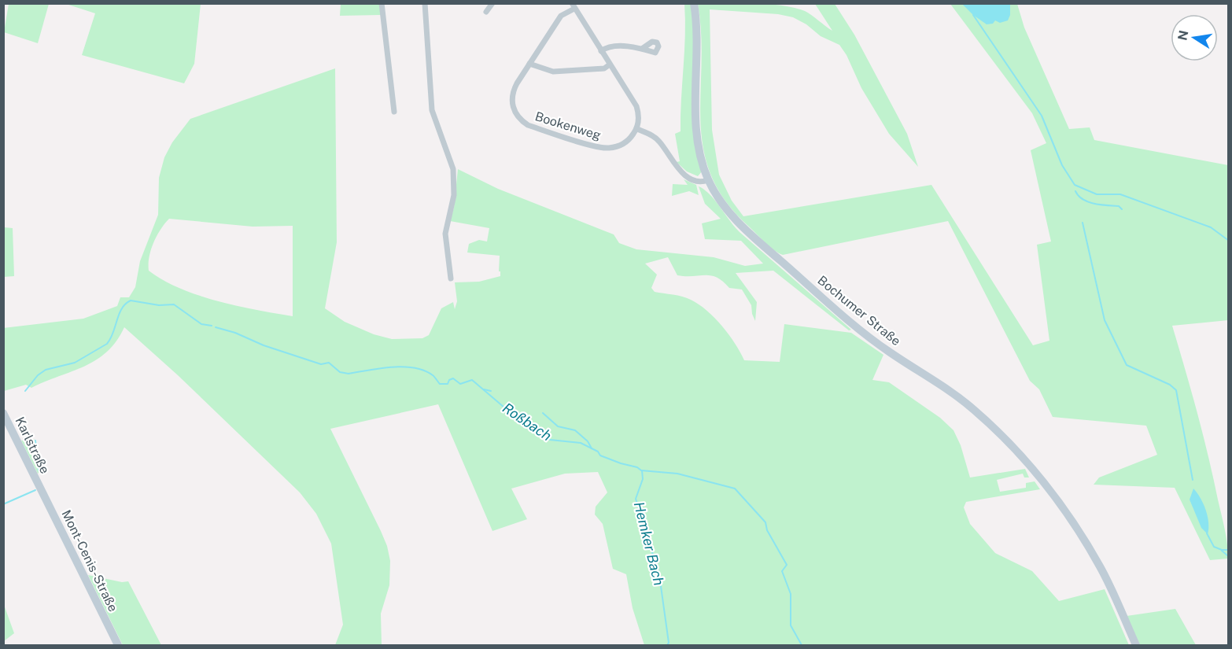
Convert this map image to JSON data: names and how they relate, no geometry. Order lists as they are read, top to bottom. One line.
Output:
{"streets":{"main road":["Bochumer Straße","Karlstraße","Mont-Cenis-Straße"],"street":["Bookenweg"]},"crossings":[["Karlstraße","Mont-Cenis-Straße"]],"water":["Roßbach","Hemker Bach"],"north":"left"}
